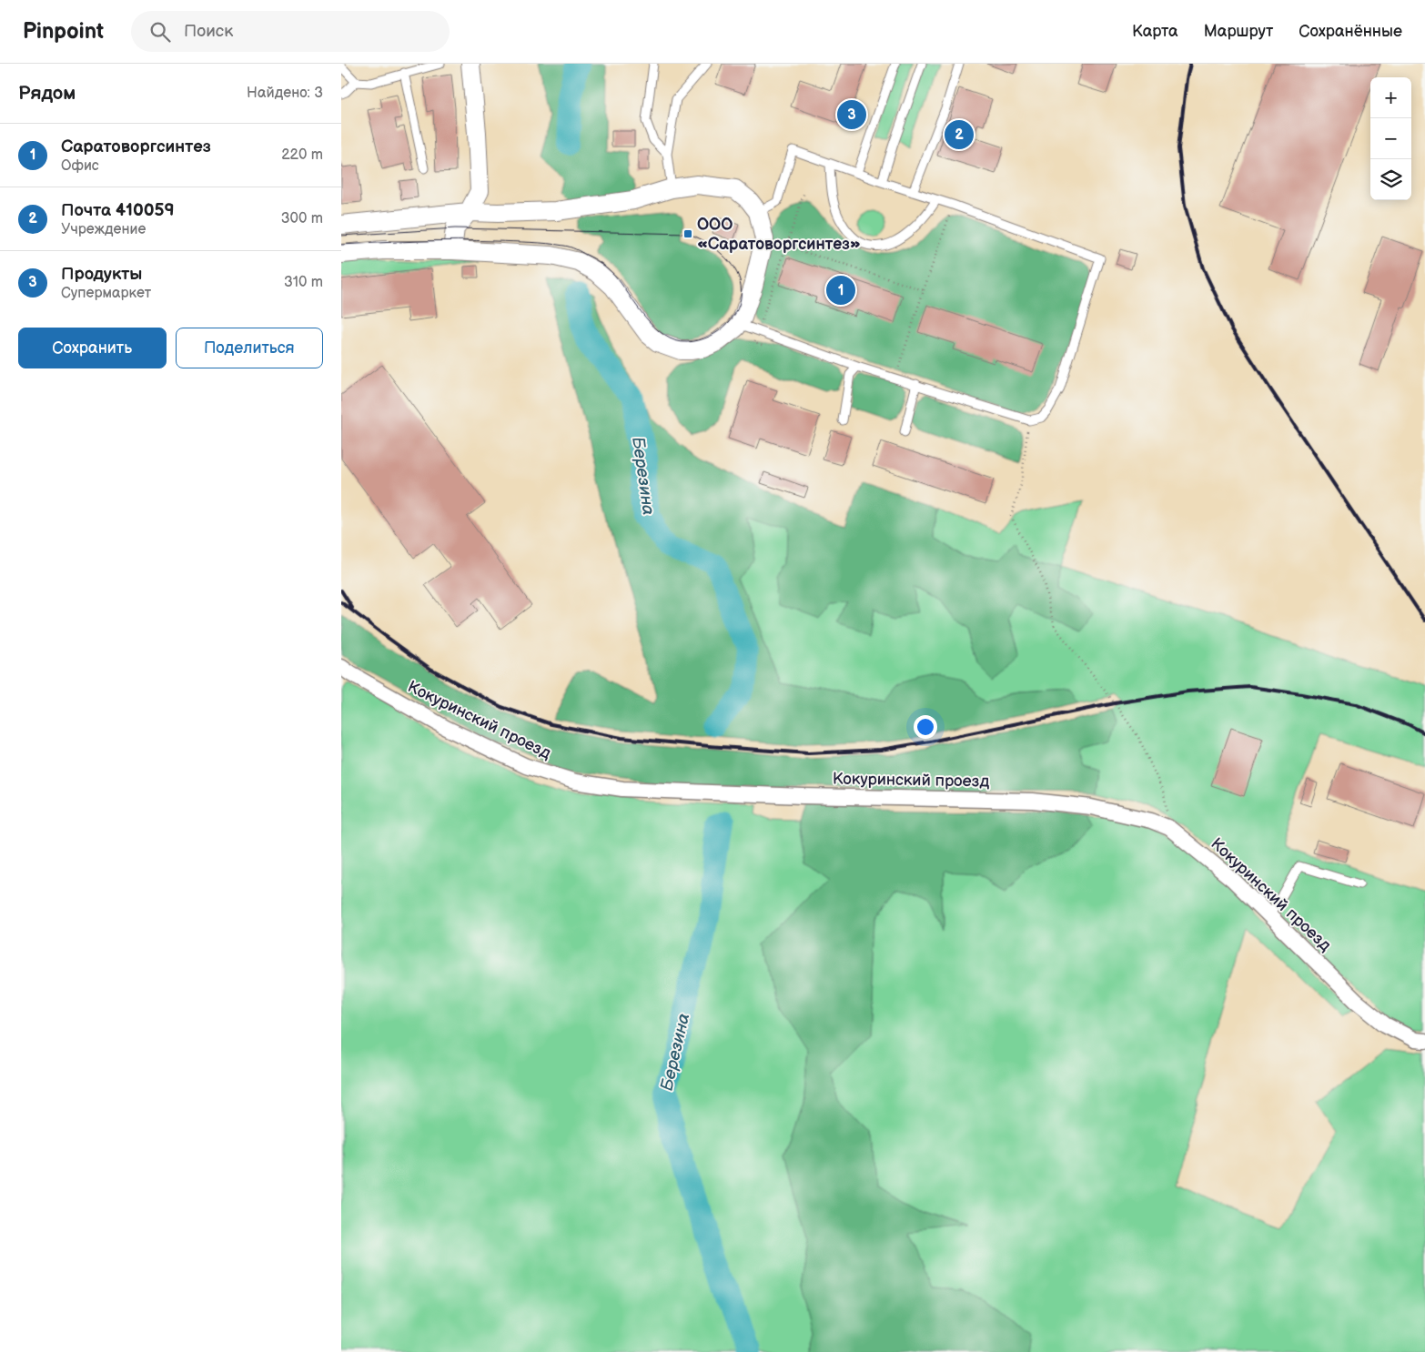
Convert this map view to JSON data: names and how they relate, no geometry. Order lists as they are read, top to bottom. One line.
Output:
{"streets":{"street":["Кокуринский проезд"]},"water":["Березина"],"places":{"transit":["ООО «Саратоворгсинтез»"]},"page":{"header":"Pinpoint","search":"Поиск","nav":["Карта","Маршрут","Сохранённые"],"heading":["Рядом","Найдено: 3"],"map_buttons":["+","−"],"pins":["3","2","1"],"list":[{"mark":"1","name":"Саратоворгсинтез","note":"Офис","value":"220 m"},{"mark":"2","name":"Почта 410059","note":"Учреждение","value":"300 m"},{"mark":"3","name":"Продукты","note":"Супермаркет","value":"310 m"}],"buttons":["Сохранить","Поделиться"]}}
